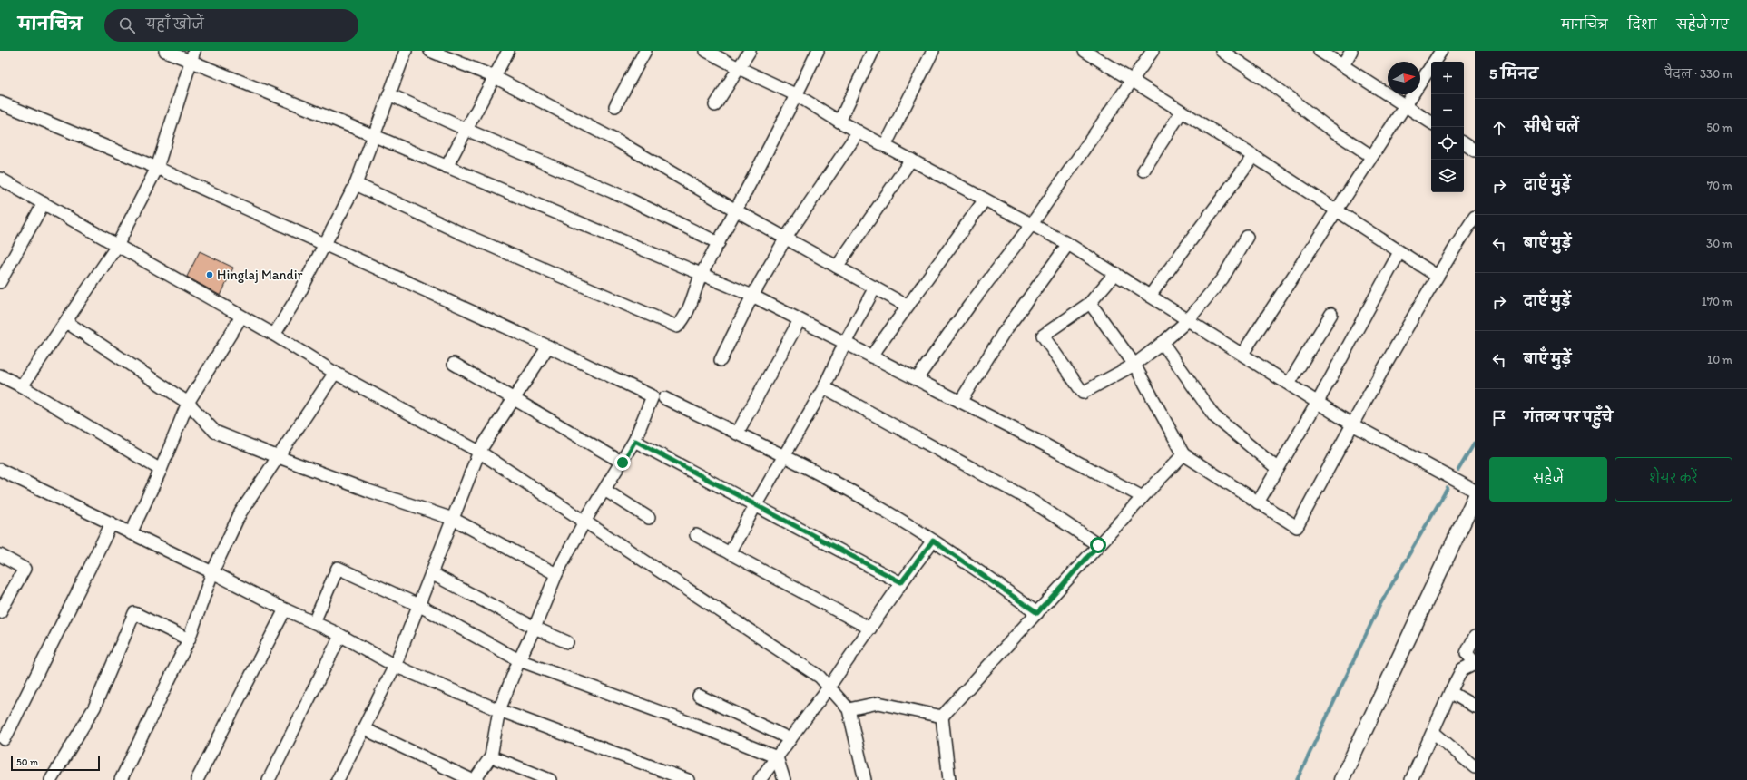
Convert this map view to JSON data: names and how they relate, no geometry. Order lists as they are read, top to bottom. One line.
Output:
{"places":["Hinglaj Mandir"],"scale_bar":"50 m","north":"right","page":{"header":"मानचित्र","search":"यहाँ खोजें","nav":["मानचित्र","दिशा","सहेजे गए"],"heading":["5 मिनट","पैदल · 330 m"],"map_buttons":["+","−"],"list":[["सीधे चलें","50 m"],["दाएँ मुड़ें","70 m"],["बाएँ मुड़ें","30 m"],["दाएँ मुड़ें","170 m"],["बाएँ मुड़ें","10 m"],"गंतव्य पर पहुँचे"],"buttons":["सहेजें","शेयर करें"],"scale":"50 m"}}
